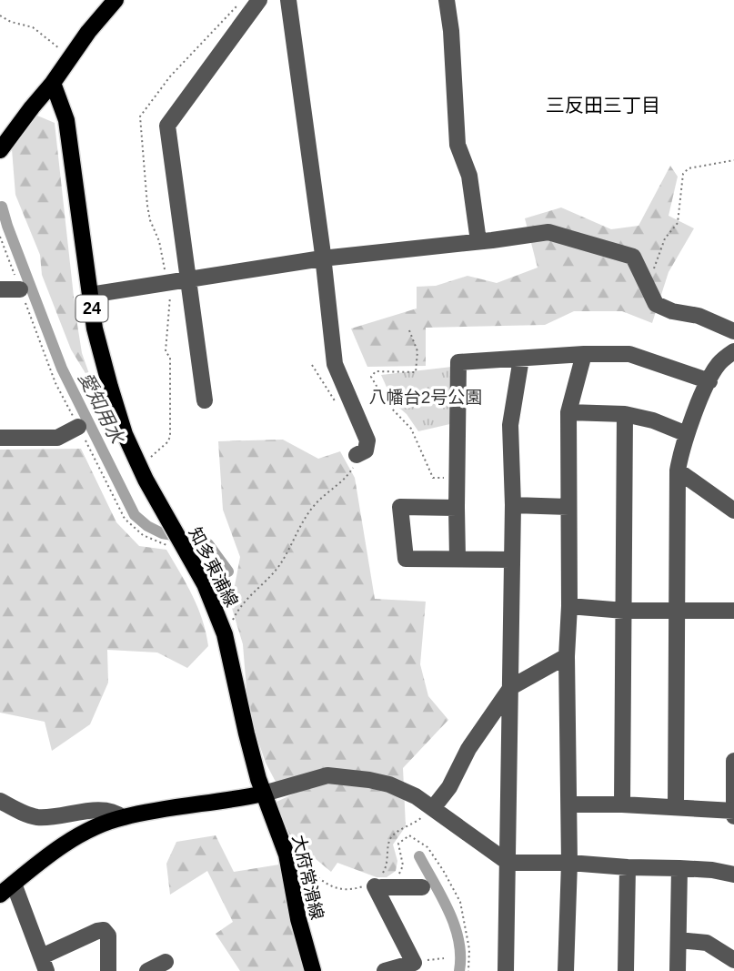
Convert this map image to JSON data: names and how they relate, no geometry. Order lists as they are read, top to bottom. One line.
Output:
{"streets":{"main road":["24","知多東浦線","大府常滑線"]},"crossings":[["知多東浦線","大府常滑線"]],"districts":["三反田三丁目"],"water":["愛知用水"],"parks":["八幡台2号公園"]}
